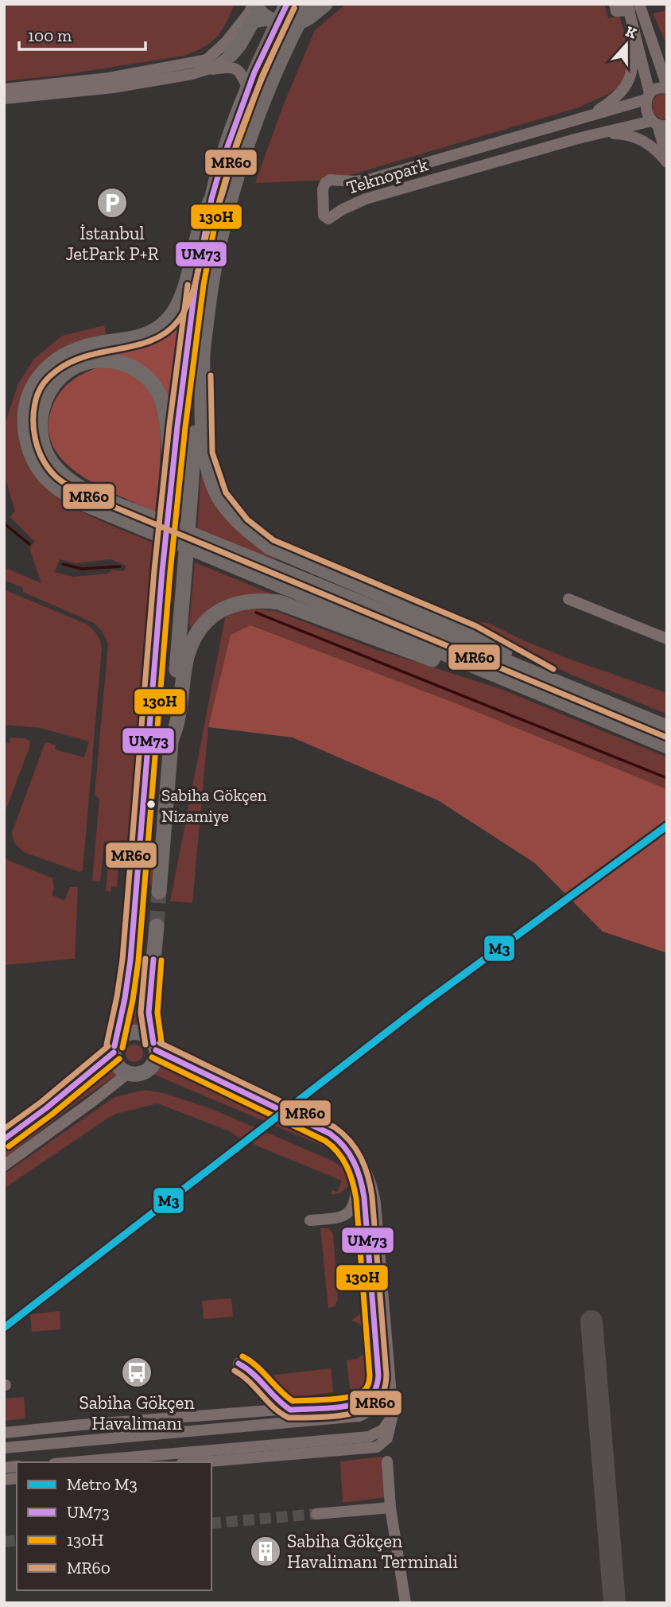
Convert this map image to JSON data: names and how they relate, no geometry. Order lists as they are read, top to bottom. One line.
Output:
{"streets":{"street":["Teknopark"]},"places":{"parking":["İstanbul JetPark P+R"],"other":["Sabiha Gökçen Nizamiye"],"bus stop":["Sabiha Gökçen Havalimanı"],"building":["Sabiha Gökçen Havalimanı Terminali"]},"lines":["transit line UM73","transit line 130H","transit line MR60","metro line M3"],"legend":["Metro M3","UM73","130H","MR60"],"scale_bar":"100 m","north":"top"}
